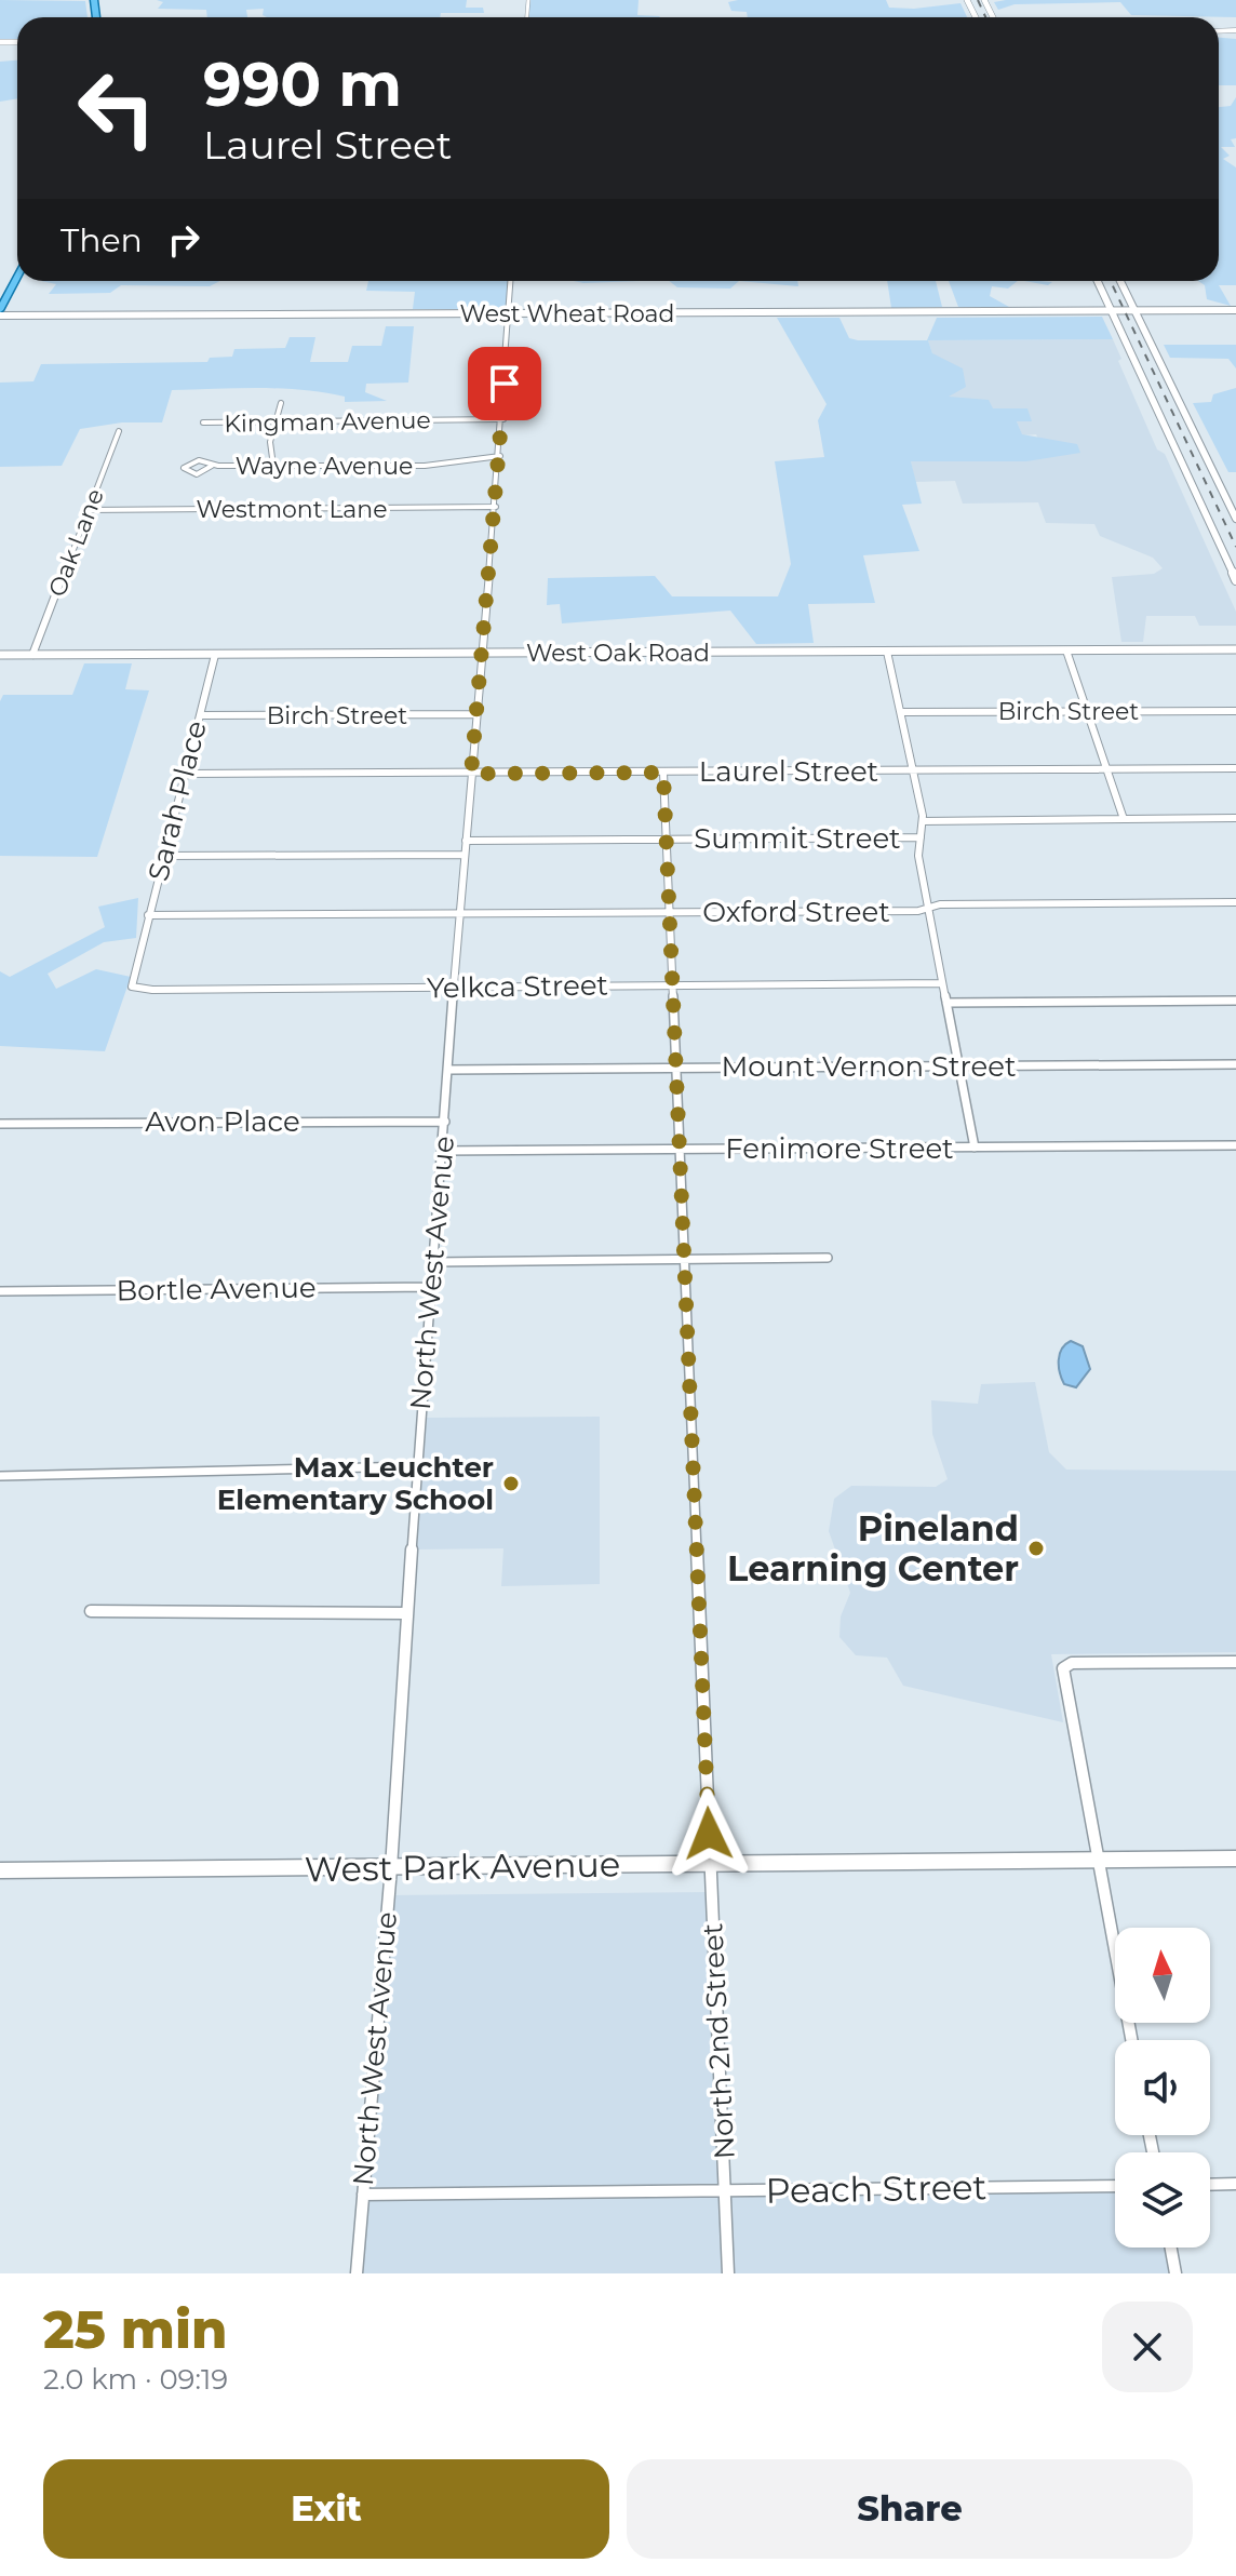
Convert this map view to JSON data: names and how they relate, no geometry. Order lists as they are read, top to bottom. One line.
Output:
{"streets":{"main road":["West Park Avenue"],"street":["West Wheat Road","Kingman Avenue","Wayne Avenue","Westmont Lane","Oak Lane","West Oak Road","Birch Street","Laurel Street","Sarah Place","Summit Street","Oxford Street","Yelkca Street","Mount Vernon Street","Avon Place","Fenimore Street","North West Avenue","Bortle Avenue","North 2nd Street","Peach Street"]},"crossings":[["West Wheat Road","North West Avenue"],["Kingman Avenue","North West Avenue"],["Wayne Avenue","North West Avenue"],["Westmont Lane","Oak Lane"],["Westmont Lane","North West Avenue"],["Oak Lane","West Oak Road"],["West Oak Road","Sarah Place"],["West Oak Road","North West Avenue"],["Birch Street","Sarah Place"],["Birch Street","North West Avenue"],["Laurel Street","Sarah Place"],["Laurel Street","North West Avenue"],["Laurel Street","North 2nd Street"],["Sarah Place","Oxford Street"],["Sarah Place","Yelkca Street"],["Summit Street","North West Avenue"],["Summit Street","North 2nd Street"],["Oxford Street","North West Avenue"],["Oxford Street","North 2nd Street"],["Yelkca Street","North West Avenue"],["Yelkca Street","North 2nd Street"],["Mount Vernon Street","North West Avenue"],["Mount Vernon Street","North 2nd Street"],["Avon Place","North West Avenue"],["Fenimore Street","North West Avenue"],["Fenimore Street","North 2nd Street"],["North West Avenue","Bortle Avenue"],["North West Avenue","West Park Avenue"],["North West Avenue","Peach Street"],["West Park Avenue","North 2nd Street"],["North 2nd Street","Peach Street"]],"places":["Max Leuchter Elementary School","Pineland Learning Center"],"north":"top","page":{"turn":["990 m","Laurel Street"],"then":"Then","heading":["25 min","2.0 km · 09:19"],"buttons":["Exit","Share"]}}
